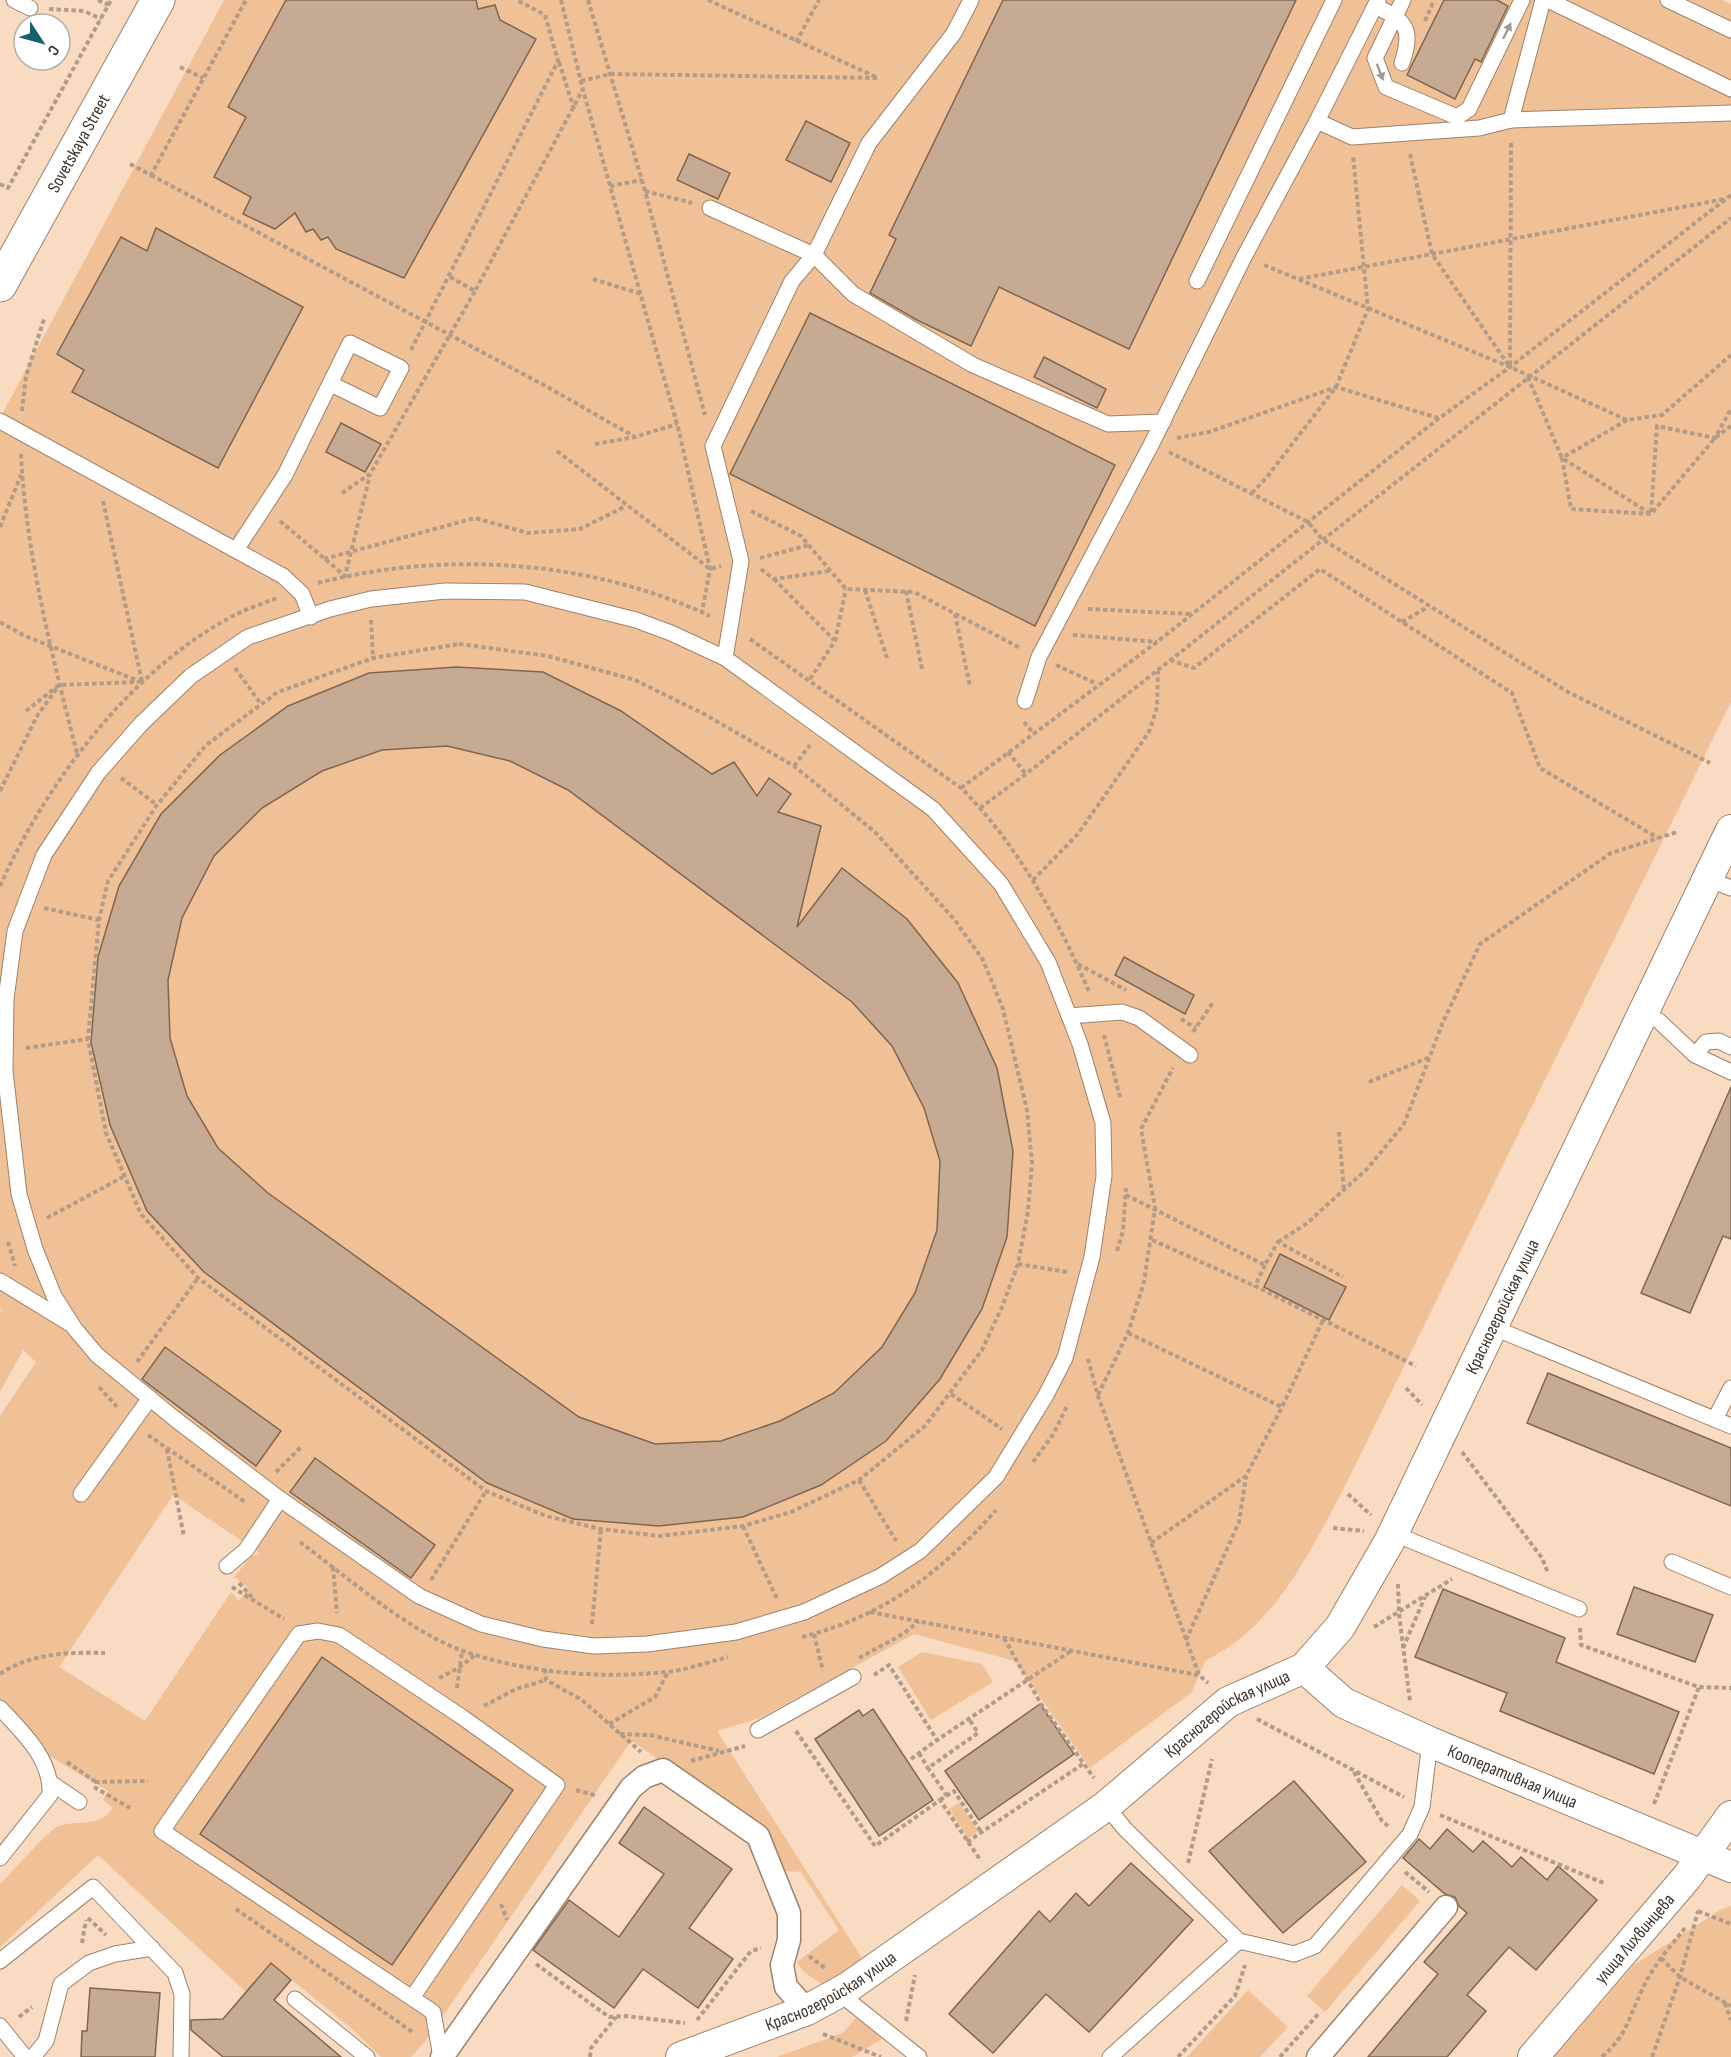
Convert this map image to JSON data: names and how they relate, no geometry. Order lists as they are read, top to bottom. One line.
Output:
{"streets":{"main road":["Sovetskaya Street"],"street":["Красногеройская улица","Кооперативная улица","улица Лихвинцева"]},"crossings":[["Красногеройская улица","Кооперативная улица"],["Кооперативная улица","улица Лихвинцева"]],"north":"bottom right"}
